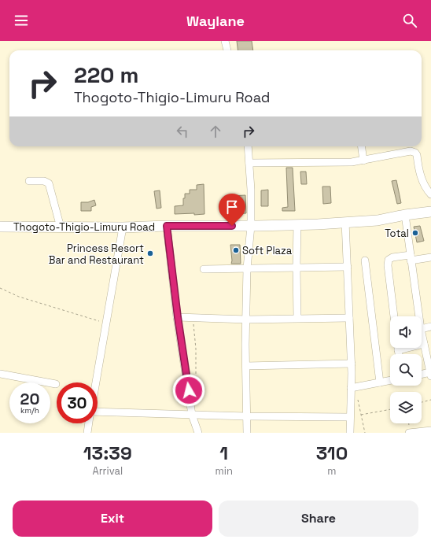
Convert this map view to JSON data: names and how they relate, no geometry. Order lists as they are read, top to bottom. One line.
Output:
{"streets":{"highway":["Thogoto-Thigio-Limuru Road"]},"places":["Total","Soft Plaza","Princess Resort Bar and Restaurant"],"page":{"header":"Waylane","turn":["220 m","Thogoto-Thigio-Limuru Road"],"speed":"20 km/h","limit":"30","eta":["13:39","Arrival","1","min","310","m"],"buttons":["Exit","Share"]}}
